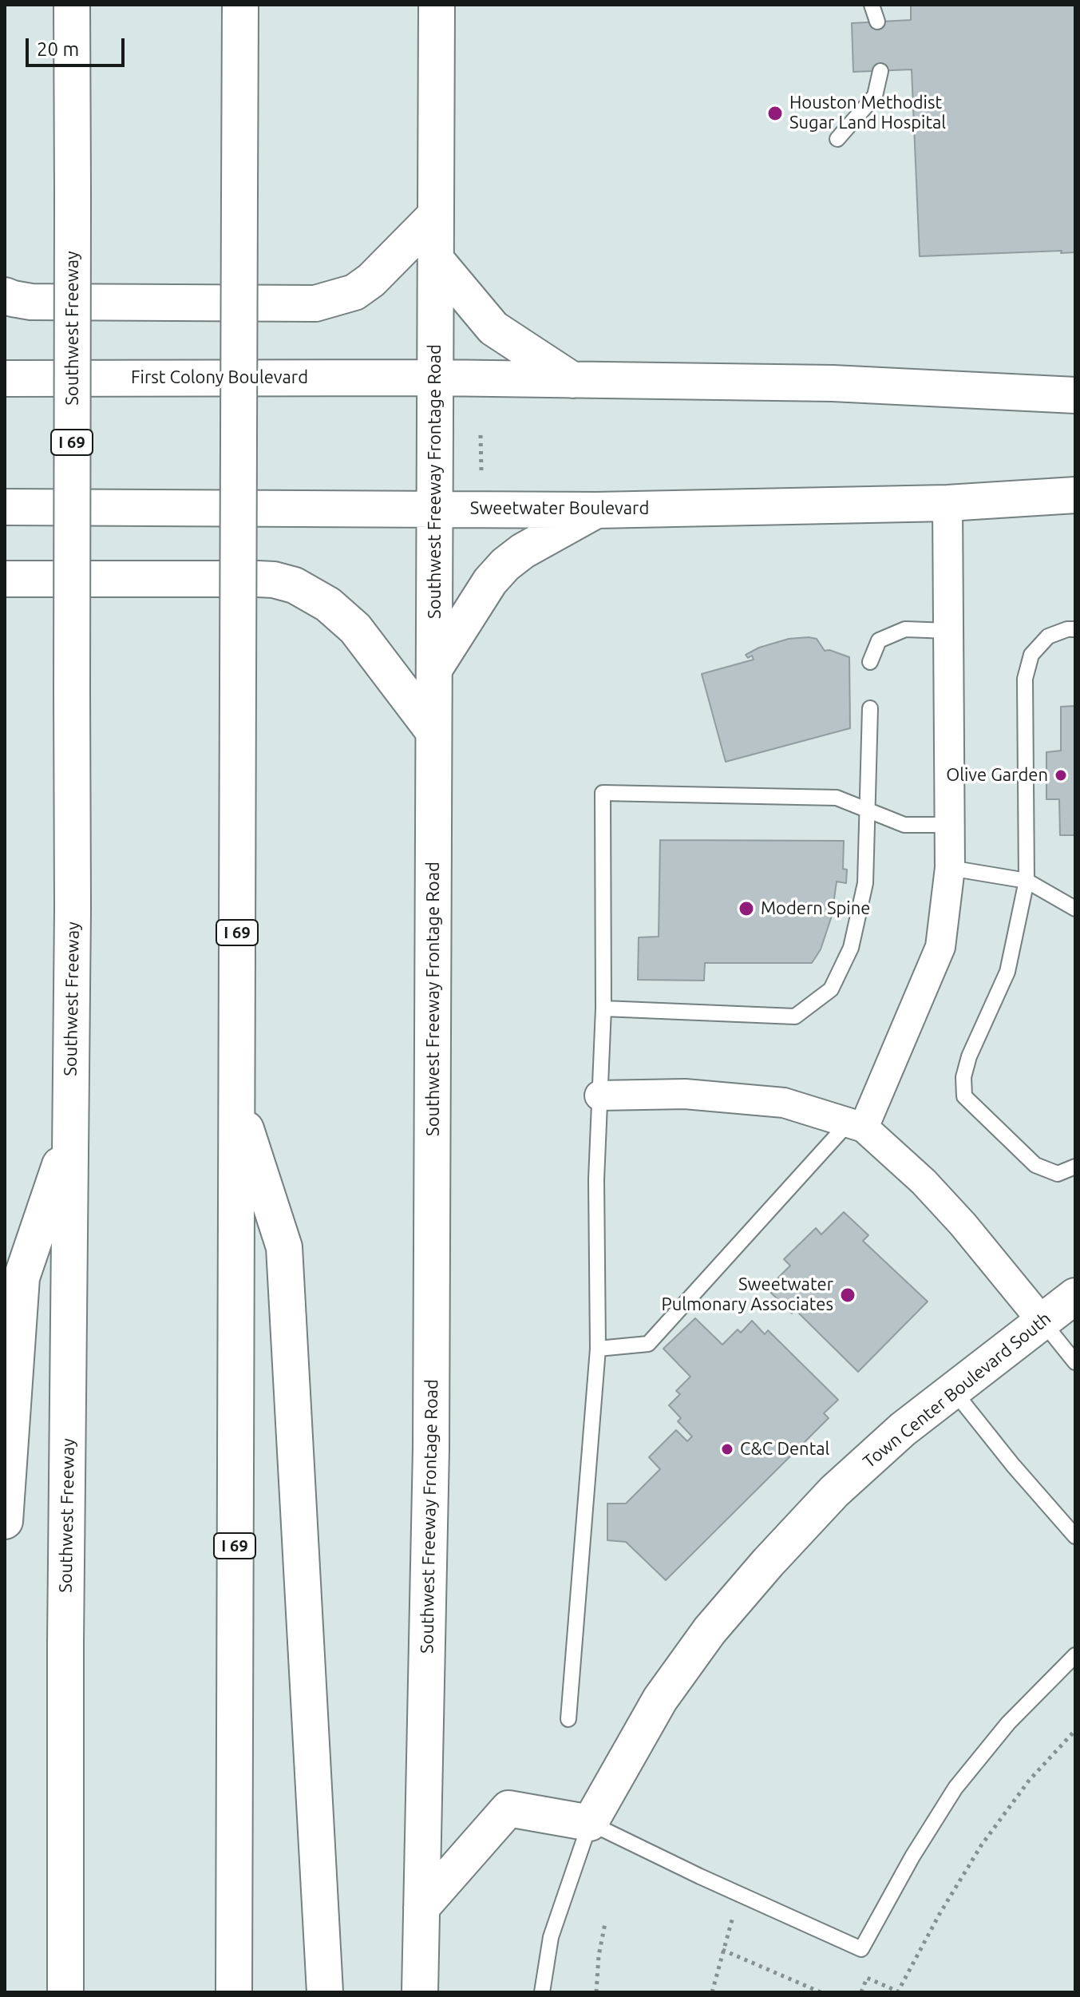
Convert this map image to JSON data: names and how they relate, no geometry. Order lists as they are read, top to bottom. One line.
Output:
{"streets":{"main road":["Southwest Freeway","First Colony Boulevard","I 69","Southwest Freeway Frontage Road","Sweetwater Boulevard","Town Center Boulevard South"]},"crossings":[["First Colony Boulevard","Southwest Freeway Frontage Road"],["Southwest Freeway Frontage Road","Sweetwater Boulevard"]],"places":["Houston Methodist Sugar Land Hospital","Olive Garden","Modern Spine","Sweetwater Pulmonary Associates","C&C Dental"],"scale_bar":"20 m"}
